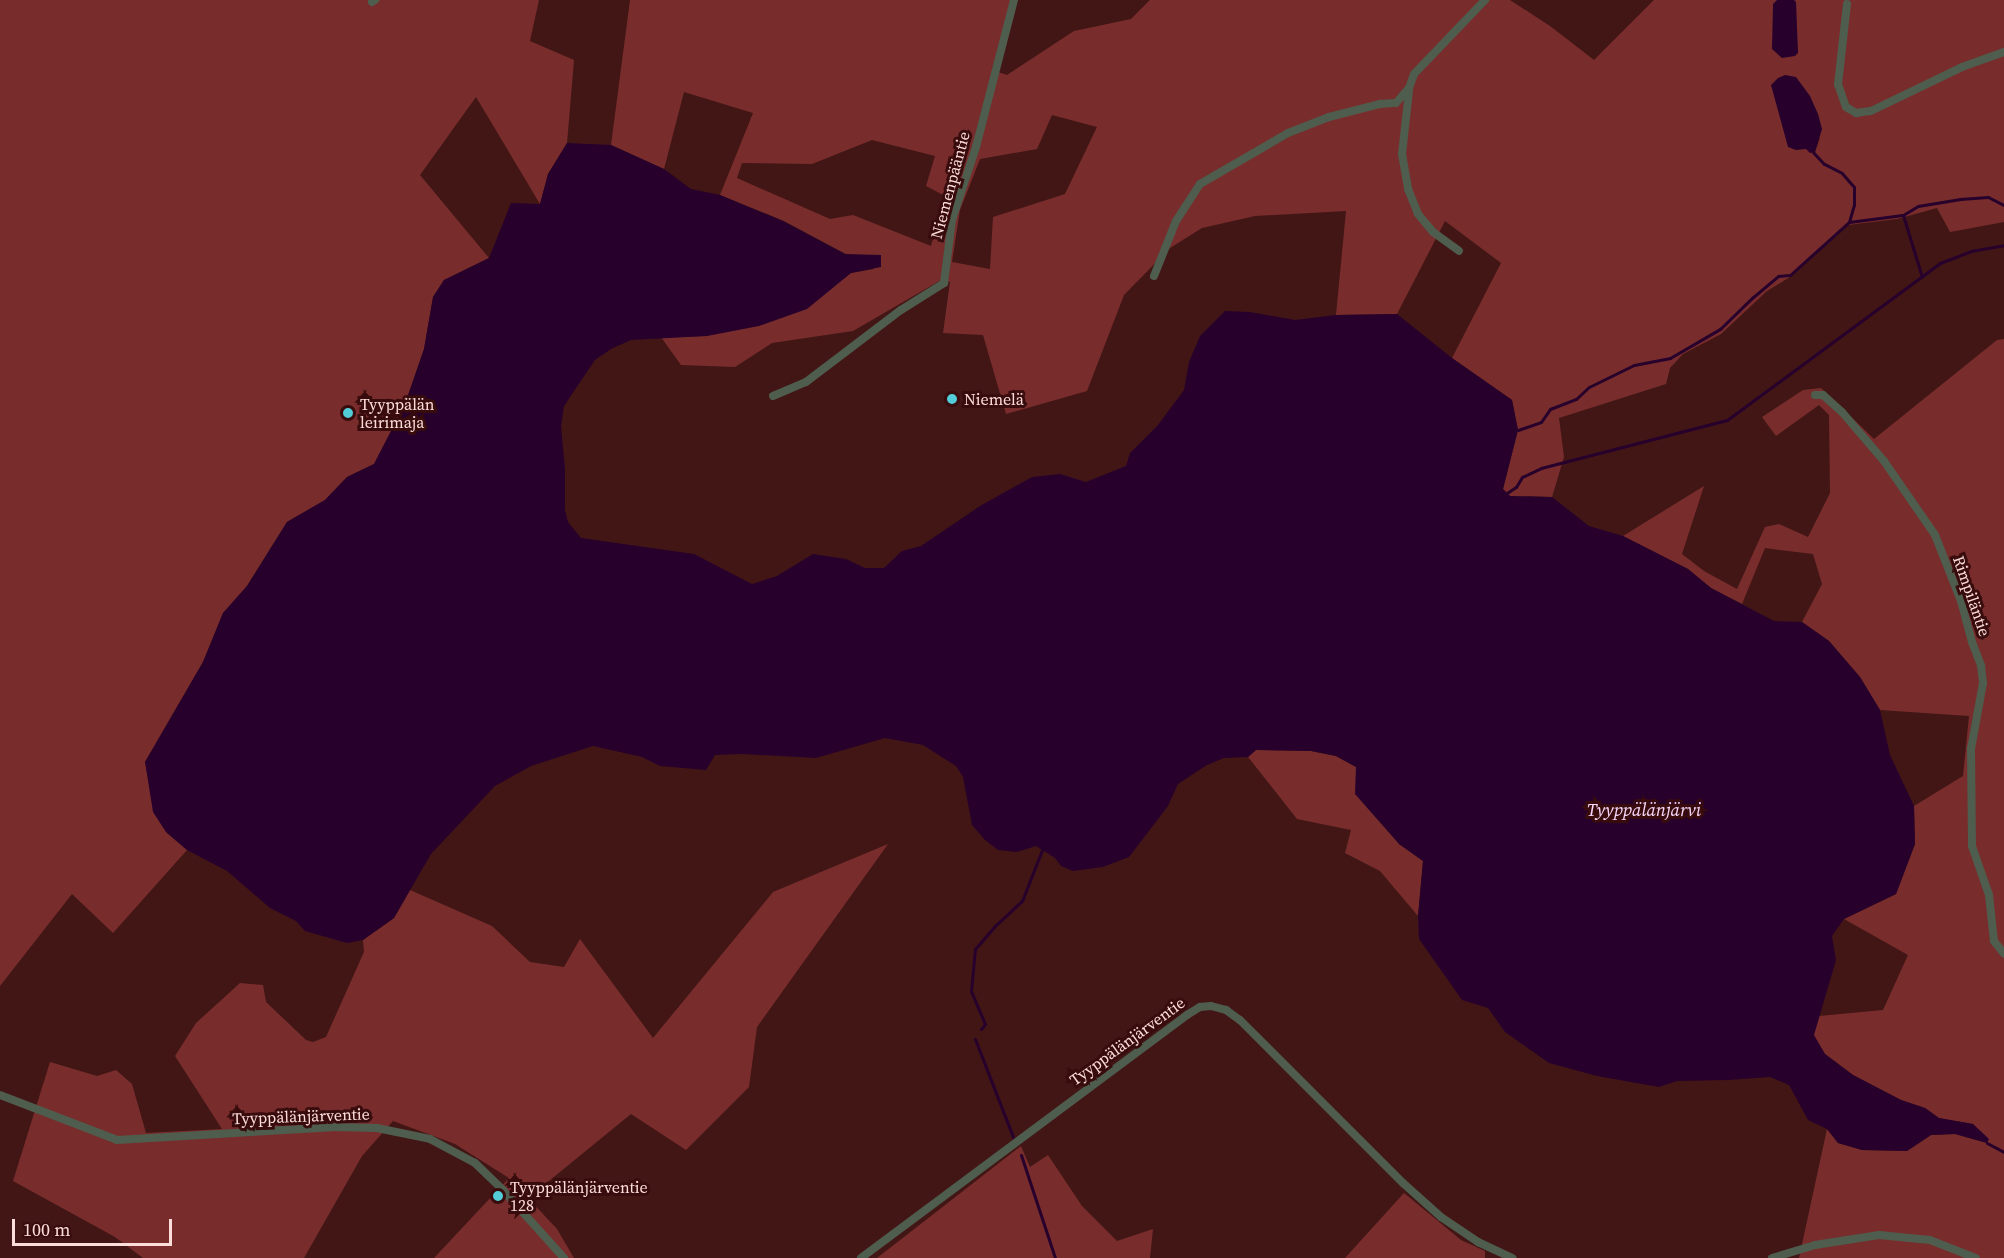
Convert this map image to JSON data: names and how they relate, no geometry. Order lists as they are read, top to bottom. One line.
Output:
{"streets":{"street":["Niemenpääntie","Rimpiläntie","Tyyppälänjärventie"]},"water":["Tyyppälänjärvi"],"places":["Niemelä","Tyyppälän leirimaja","Tyyppälänjärventie 128"],"scale_bar":"100 m"}
